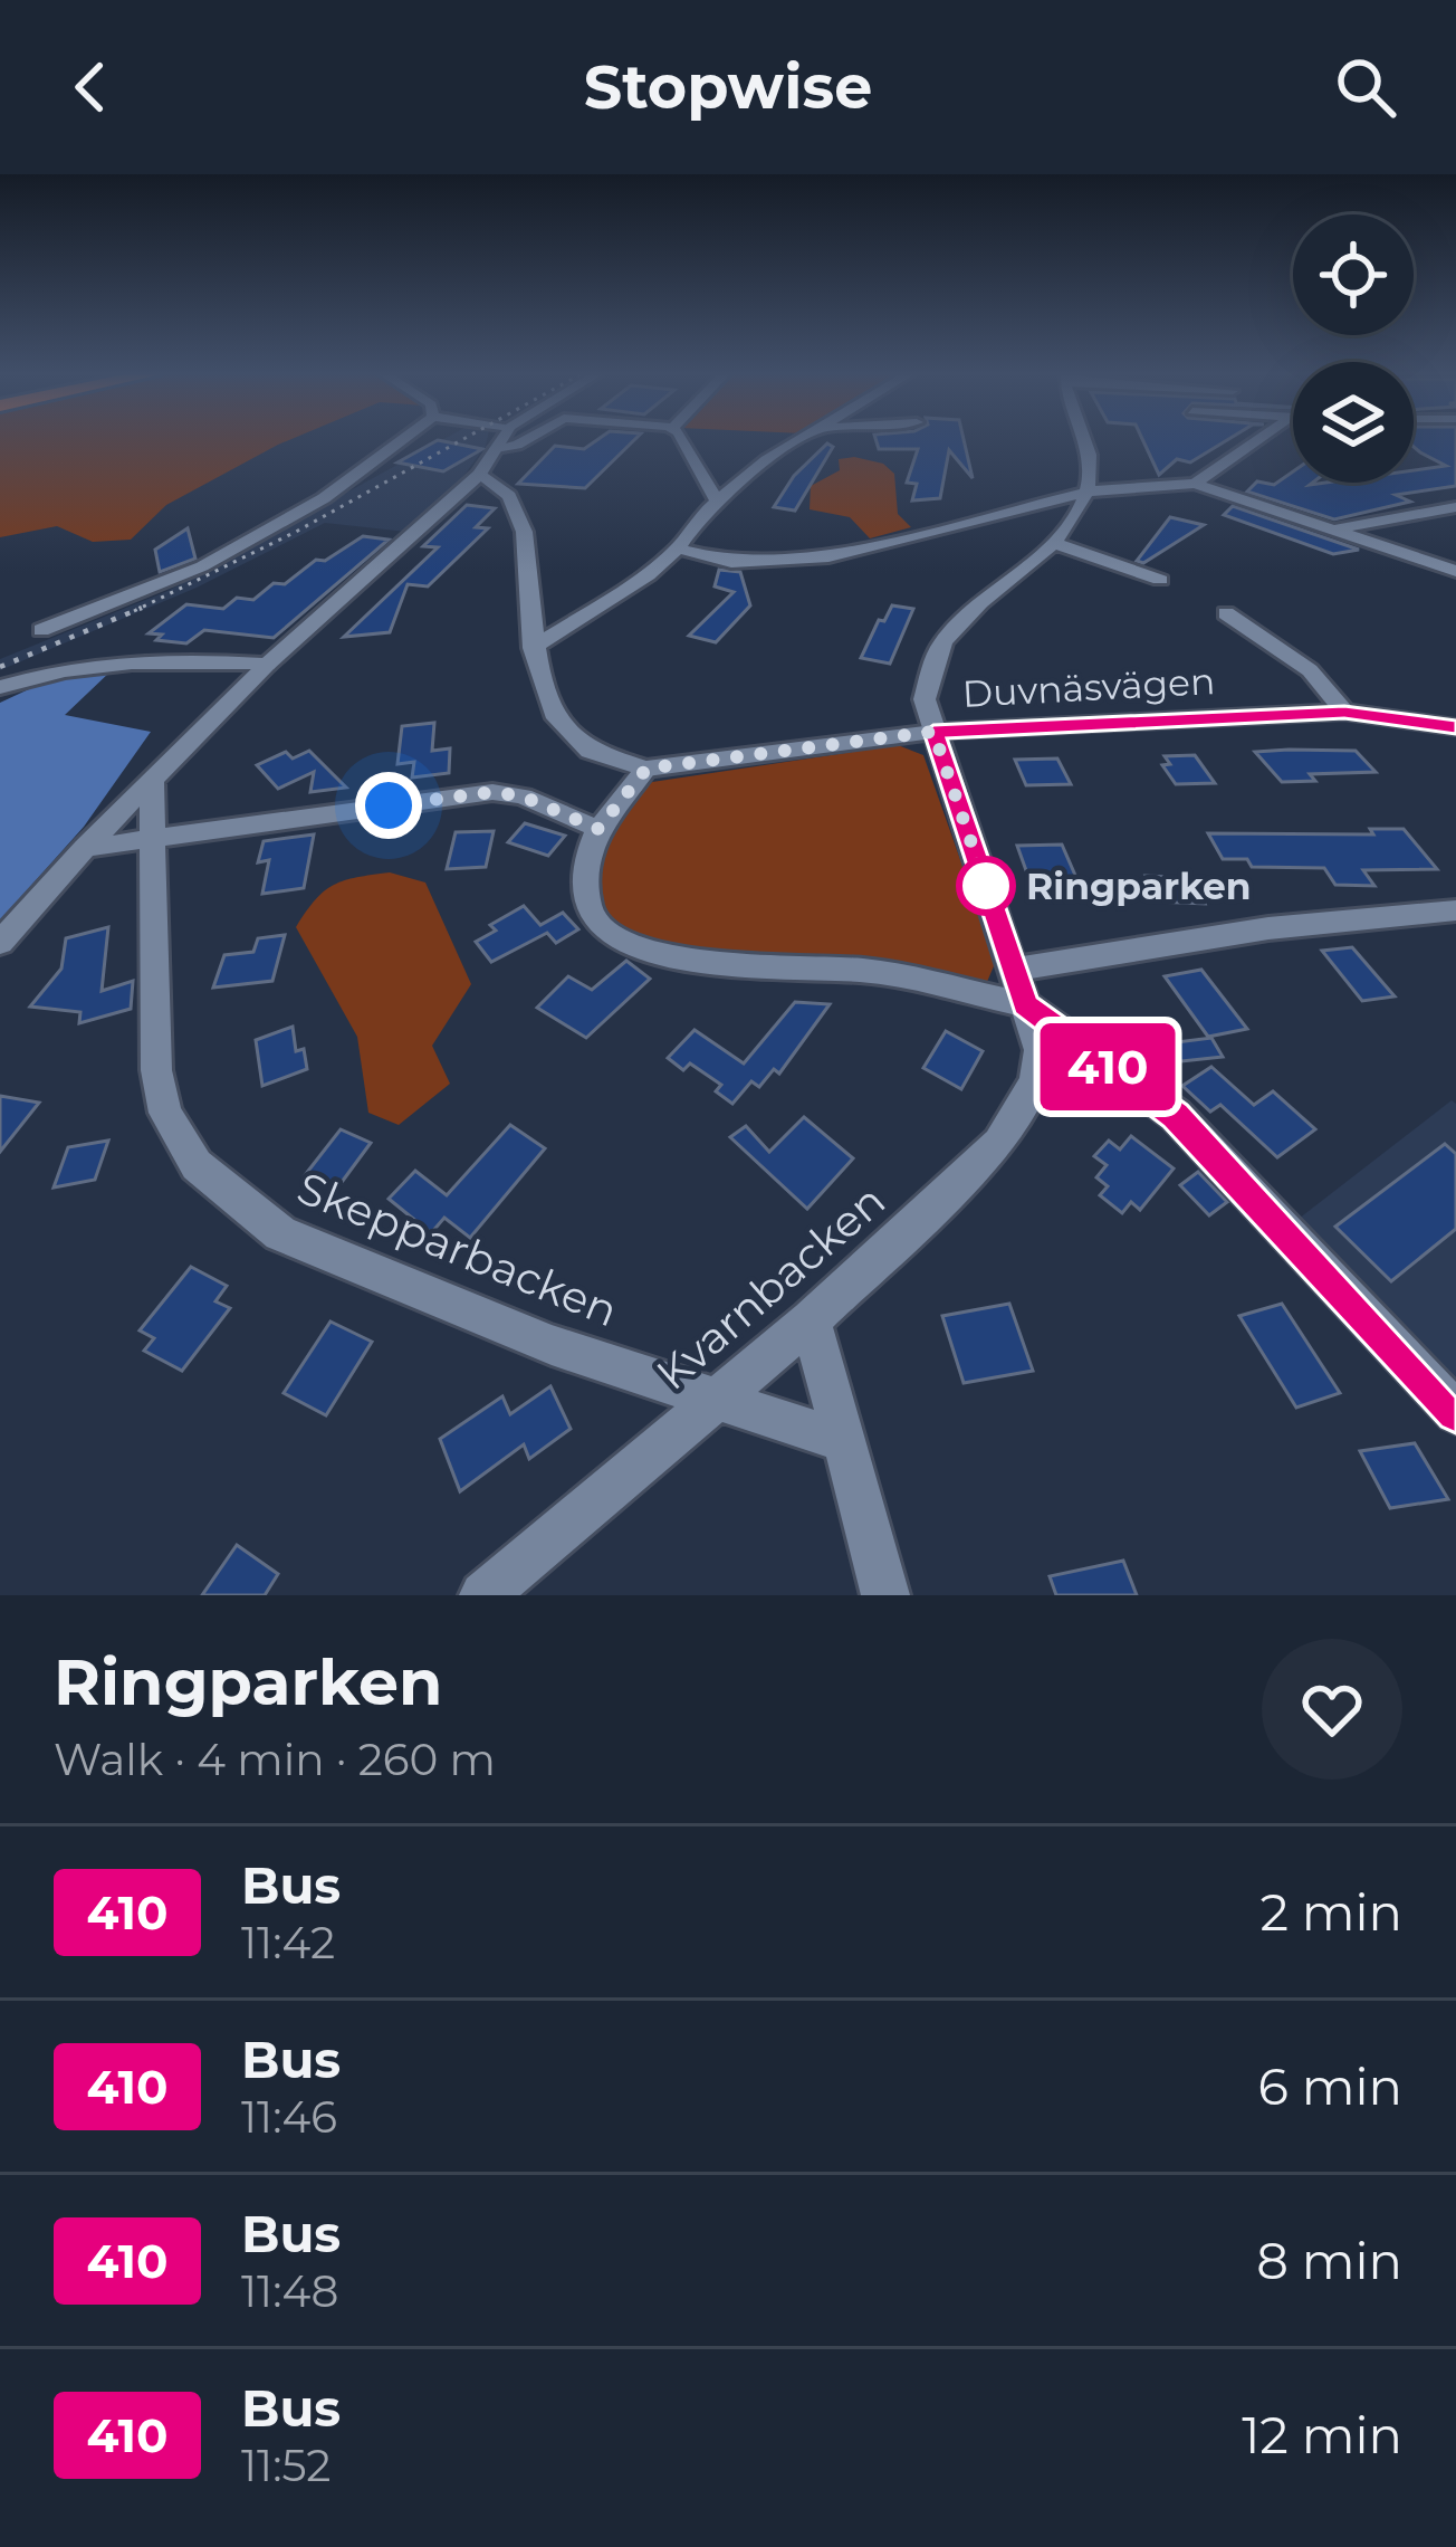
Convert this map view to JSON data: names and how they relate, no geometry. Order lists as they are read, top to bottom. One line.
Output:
{"streets":{"street":["Duvnäsvägen","Skepparbacken","Kvarnbacken"]},"crossings":[["Duvnäsvägen","Kvarnbacken"],["Skepparbacken","Kvarnbacken"]],"places":["Ringparken"],"lines":["bus line 410"],"page":{"header":"Stopwise","on_map":"410","heading":["Ringparken","Walk · 4 min · 260 m"],"list":[{"mark":"410","name":"Bus","note":"11:42","value":"2 min"},{"mark":"410","name":"Bus","note":"11:46","value":"6 min"},{"mark":"410","name":"Bus","note":"11:48","value":"8 min"},{"mark":"410","name":"Bus","note":"11:52","value":"12 min"}]}}
